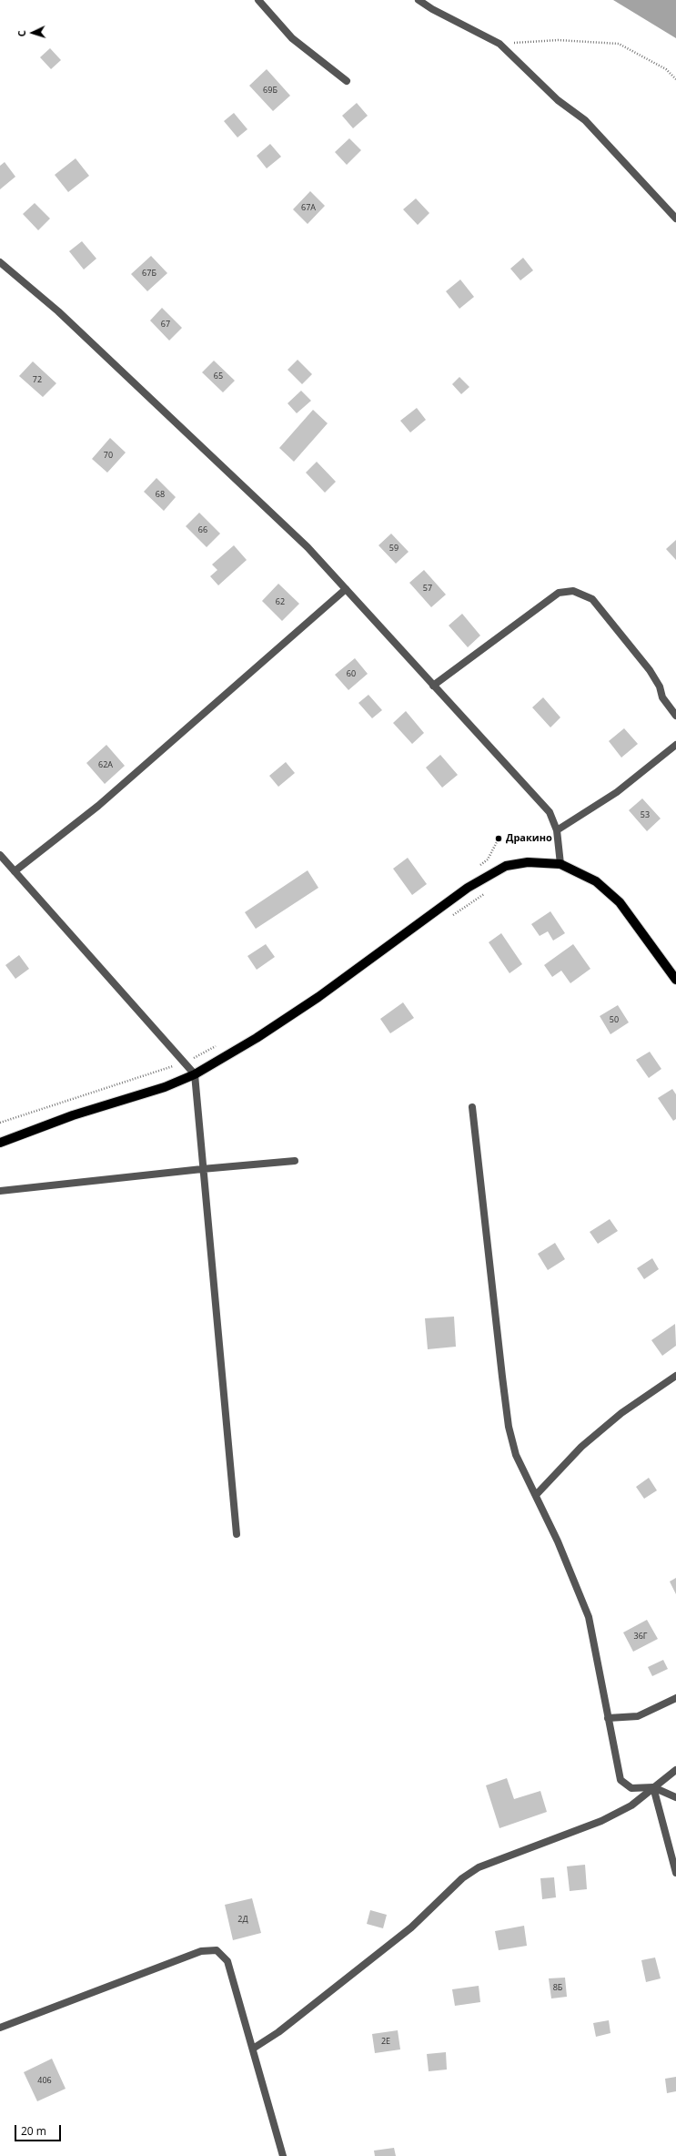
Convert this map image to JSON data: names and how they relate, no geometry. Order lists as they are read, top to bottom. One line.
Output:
{"places":["Дракино"],"house_numbers":["69Б","67А","67Б","67","65","72","70","68","66","59","57","62","60","62А","53","50","36Г","2Д","8Б","2Е","406"],"scale_bar":"20 m","north":"left"}
